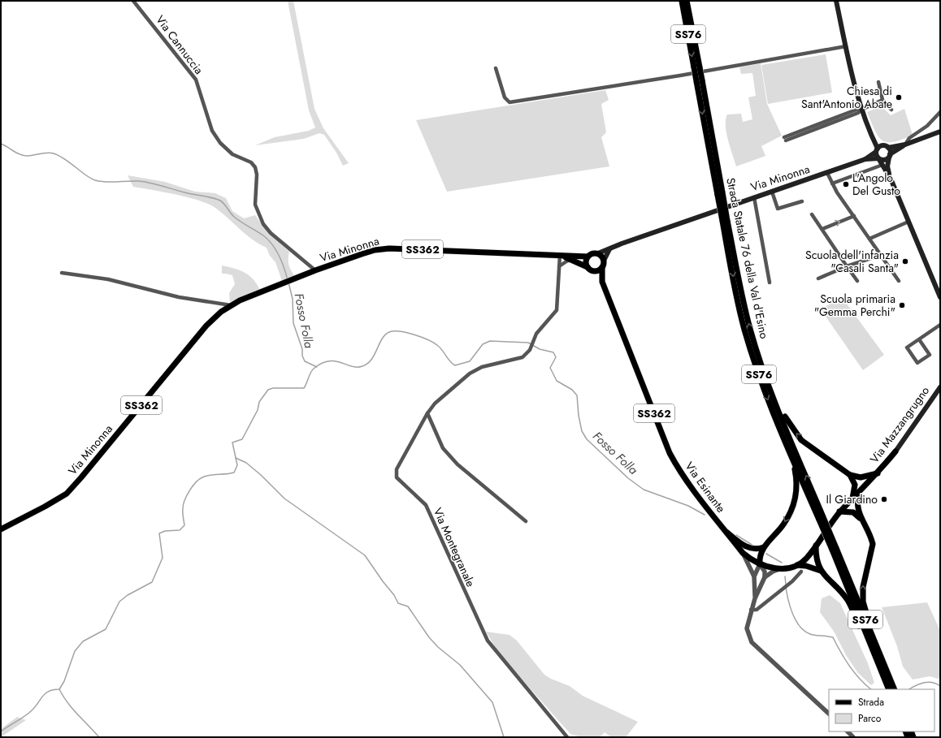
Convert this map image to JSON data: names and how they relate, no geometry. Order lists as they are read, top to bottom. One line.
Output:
{"streets":{"main road":["SS76","Via Minonna","SS362","Strada Statale 76 della Val d'Esino","Via Mazzangrugno","Via Esinante"],"street":["Via Cannuccia","Via Montegranale"]},"crossings":[["Via Cannuccia","Via Minonna"],["Via Minonna","SS362"],["Via Minonna","Via Esinante"],["Via Minonna","Via Montegranale"],["SS362","Via Esinante"],["Via Mazzangrugno","Via Esinante"]],"water":["Fosso Folla"],"places":["Chiesa di Sant'Antonio Abate","L'Angolo Del Gusto","Scuola dell'infanzia \"Casali Santa\"","Scuola primaria \"Gemma Perchi\"","Il Giardino"],"legend":["Strada","Parco"]}
